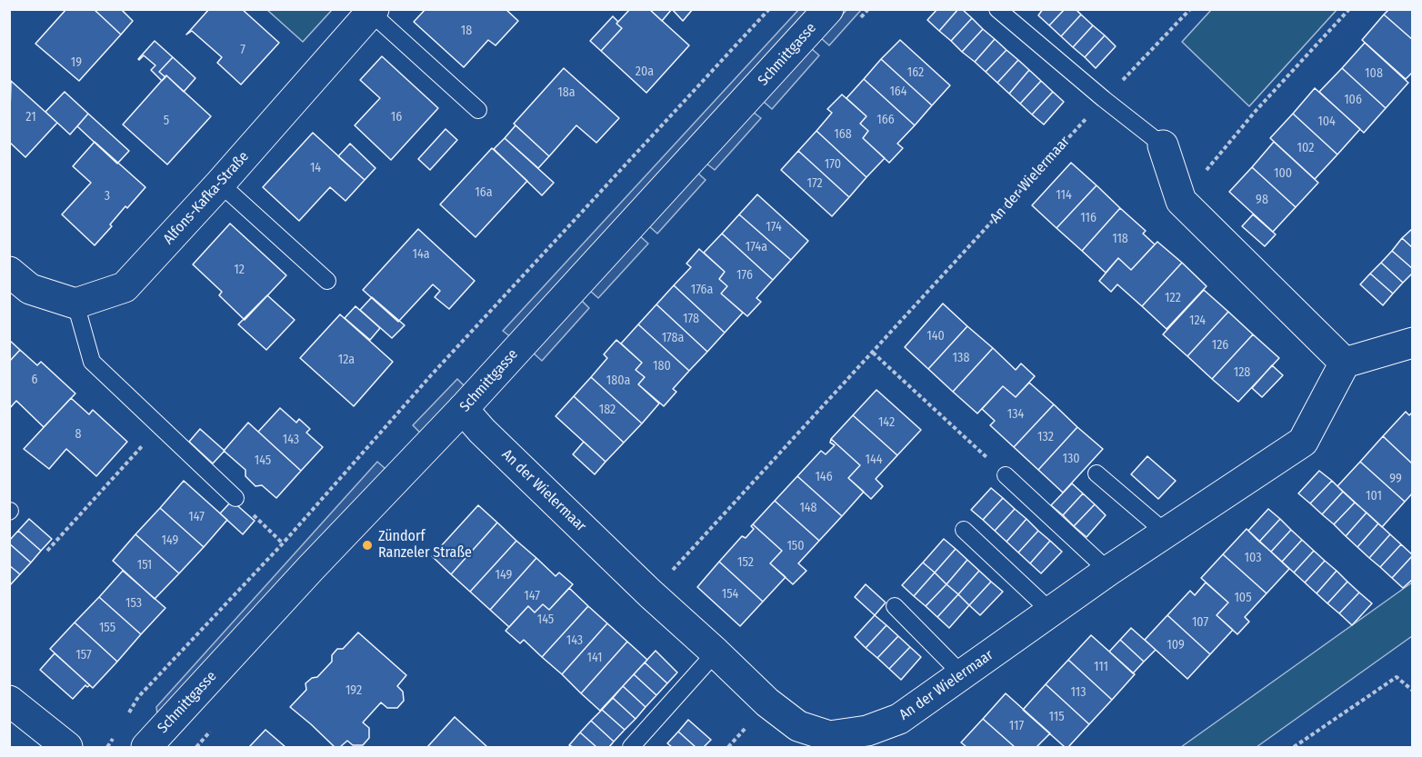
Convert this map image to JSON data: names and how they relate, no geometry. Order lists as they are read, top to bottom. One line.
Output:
{"streets":{"street":["Schmittgasse","An der Wielermaar","Alfons-Kafka-Straße"]},"crossings":[["Schmittgasse","An der Wielermaar"]],"places":["Zündorf Ranzeler Straße"],"house_numbers":["18","7","19","20a","162","108","164","18a","106","21","16","166","5","104","168","102","170","14","100","172","16a","114","3","98","116","174","118","174a","14a","12","176","176a","122","178","124","140","178a","126","138","12a","180","128","6","180a","182","134","142","8","132","143","130","144","145","146","99","101","148","147","149","150","103","152","151","149","154","147","105","153","145","107","155","143","109","157","141","111","192","113","115","117"]}
